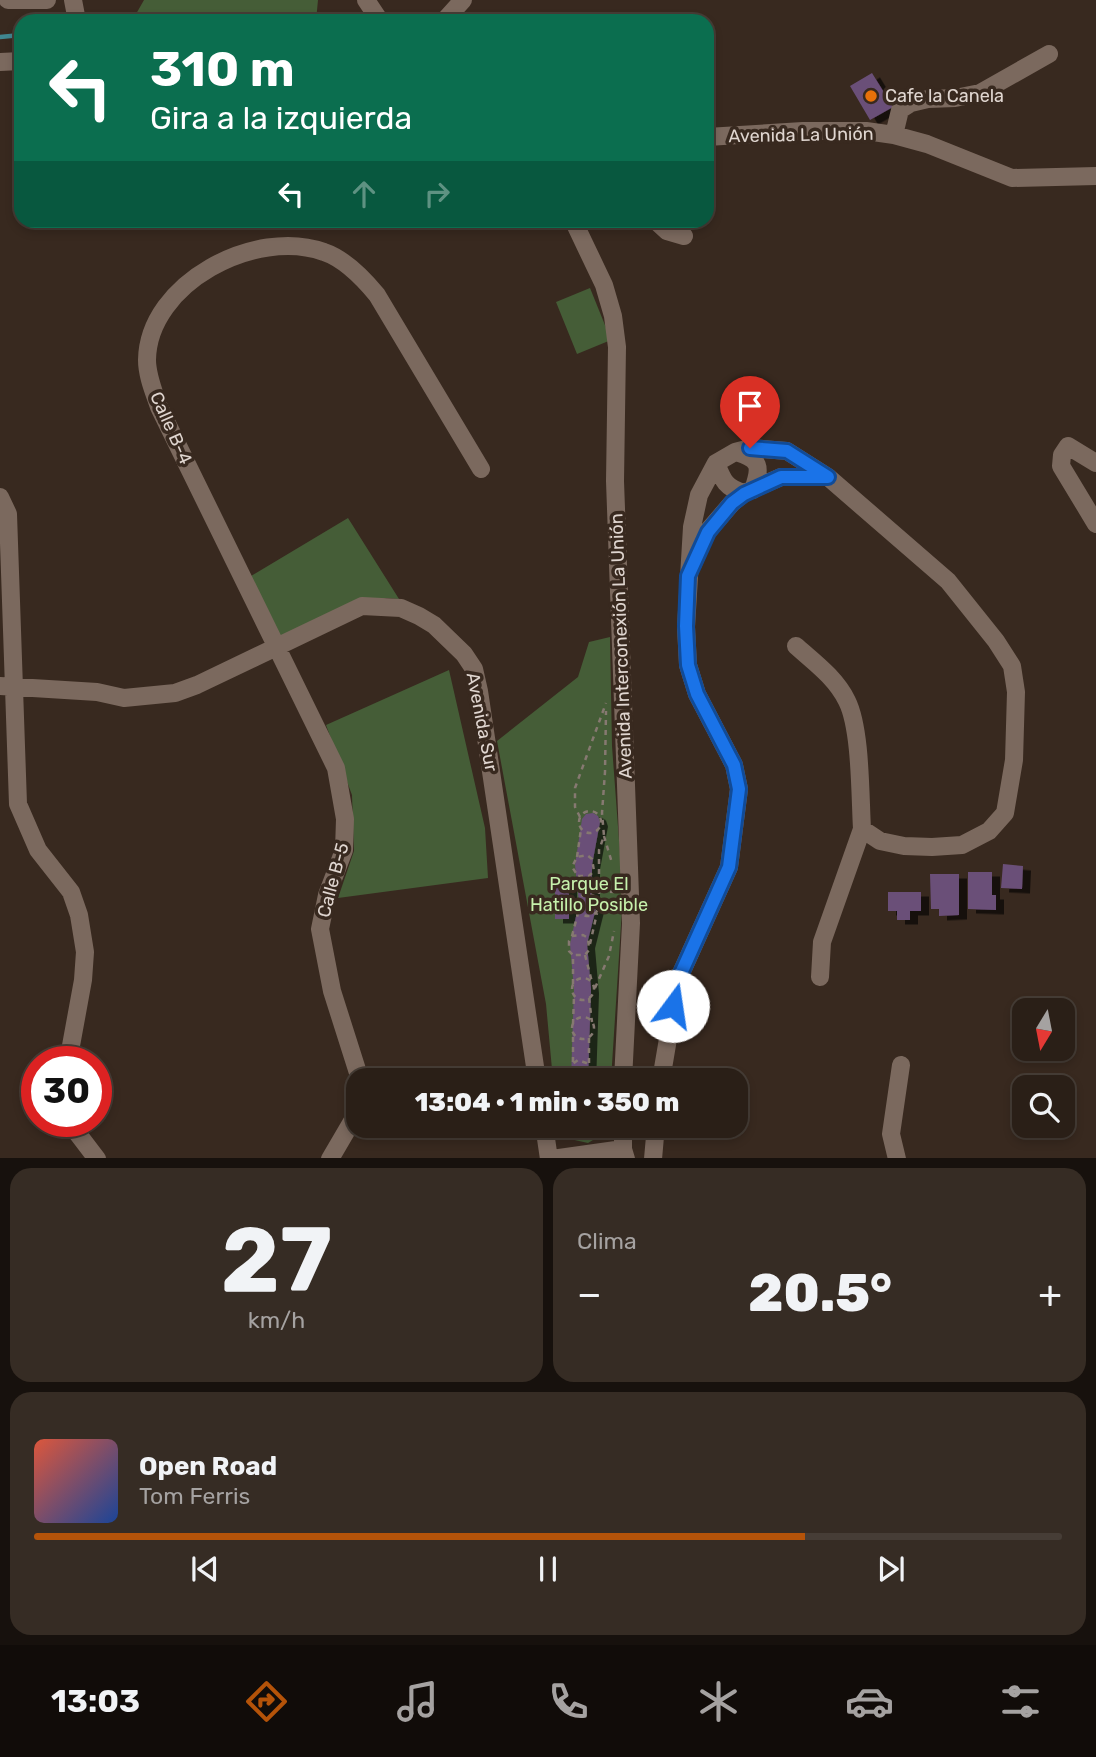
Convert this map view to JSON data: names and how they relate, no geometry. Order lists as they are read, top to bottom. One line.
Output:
{"streets":{"street":["Avenida La Unión","Calle B-4","Avenida Interconexión La Unión","Avenida Sur","Calle B-5"]},"crossings":[["Calle B-4","Avenida Sur"],["Calle B-4","Calle B-5"],["Avenida Sur","Calle B-5"]],"parks":["Parque El Hatillo Posible"],"places":["Cafe la Canela"],"north":"bottom","page":{"turn":["310 m","Gira a la izquierda"],"limit":"30","trip":"13:04 · 1 min · 350 m","tile":[["27","km/h"],"Clima"],"heat":["−","20.5°","+"],"song":["Open Road","Tom Ferris"],"tabs":"13:03"}}
